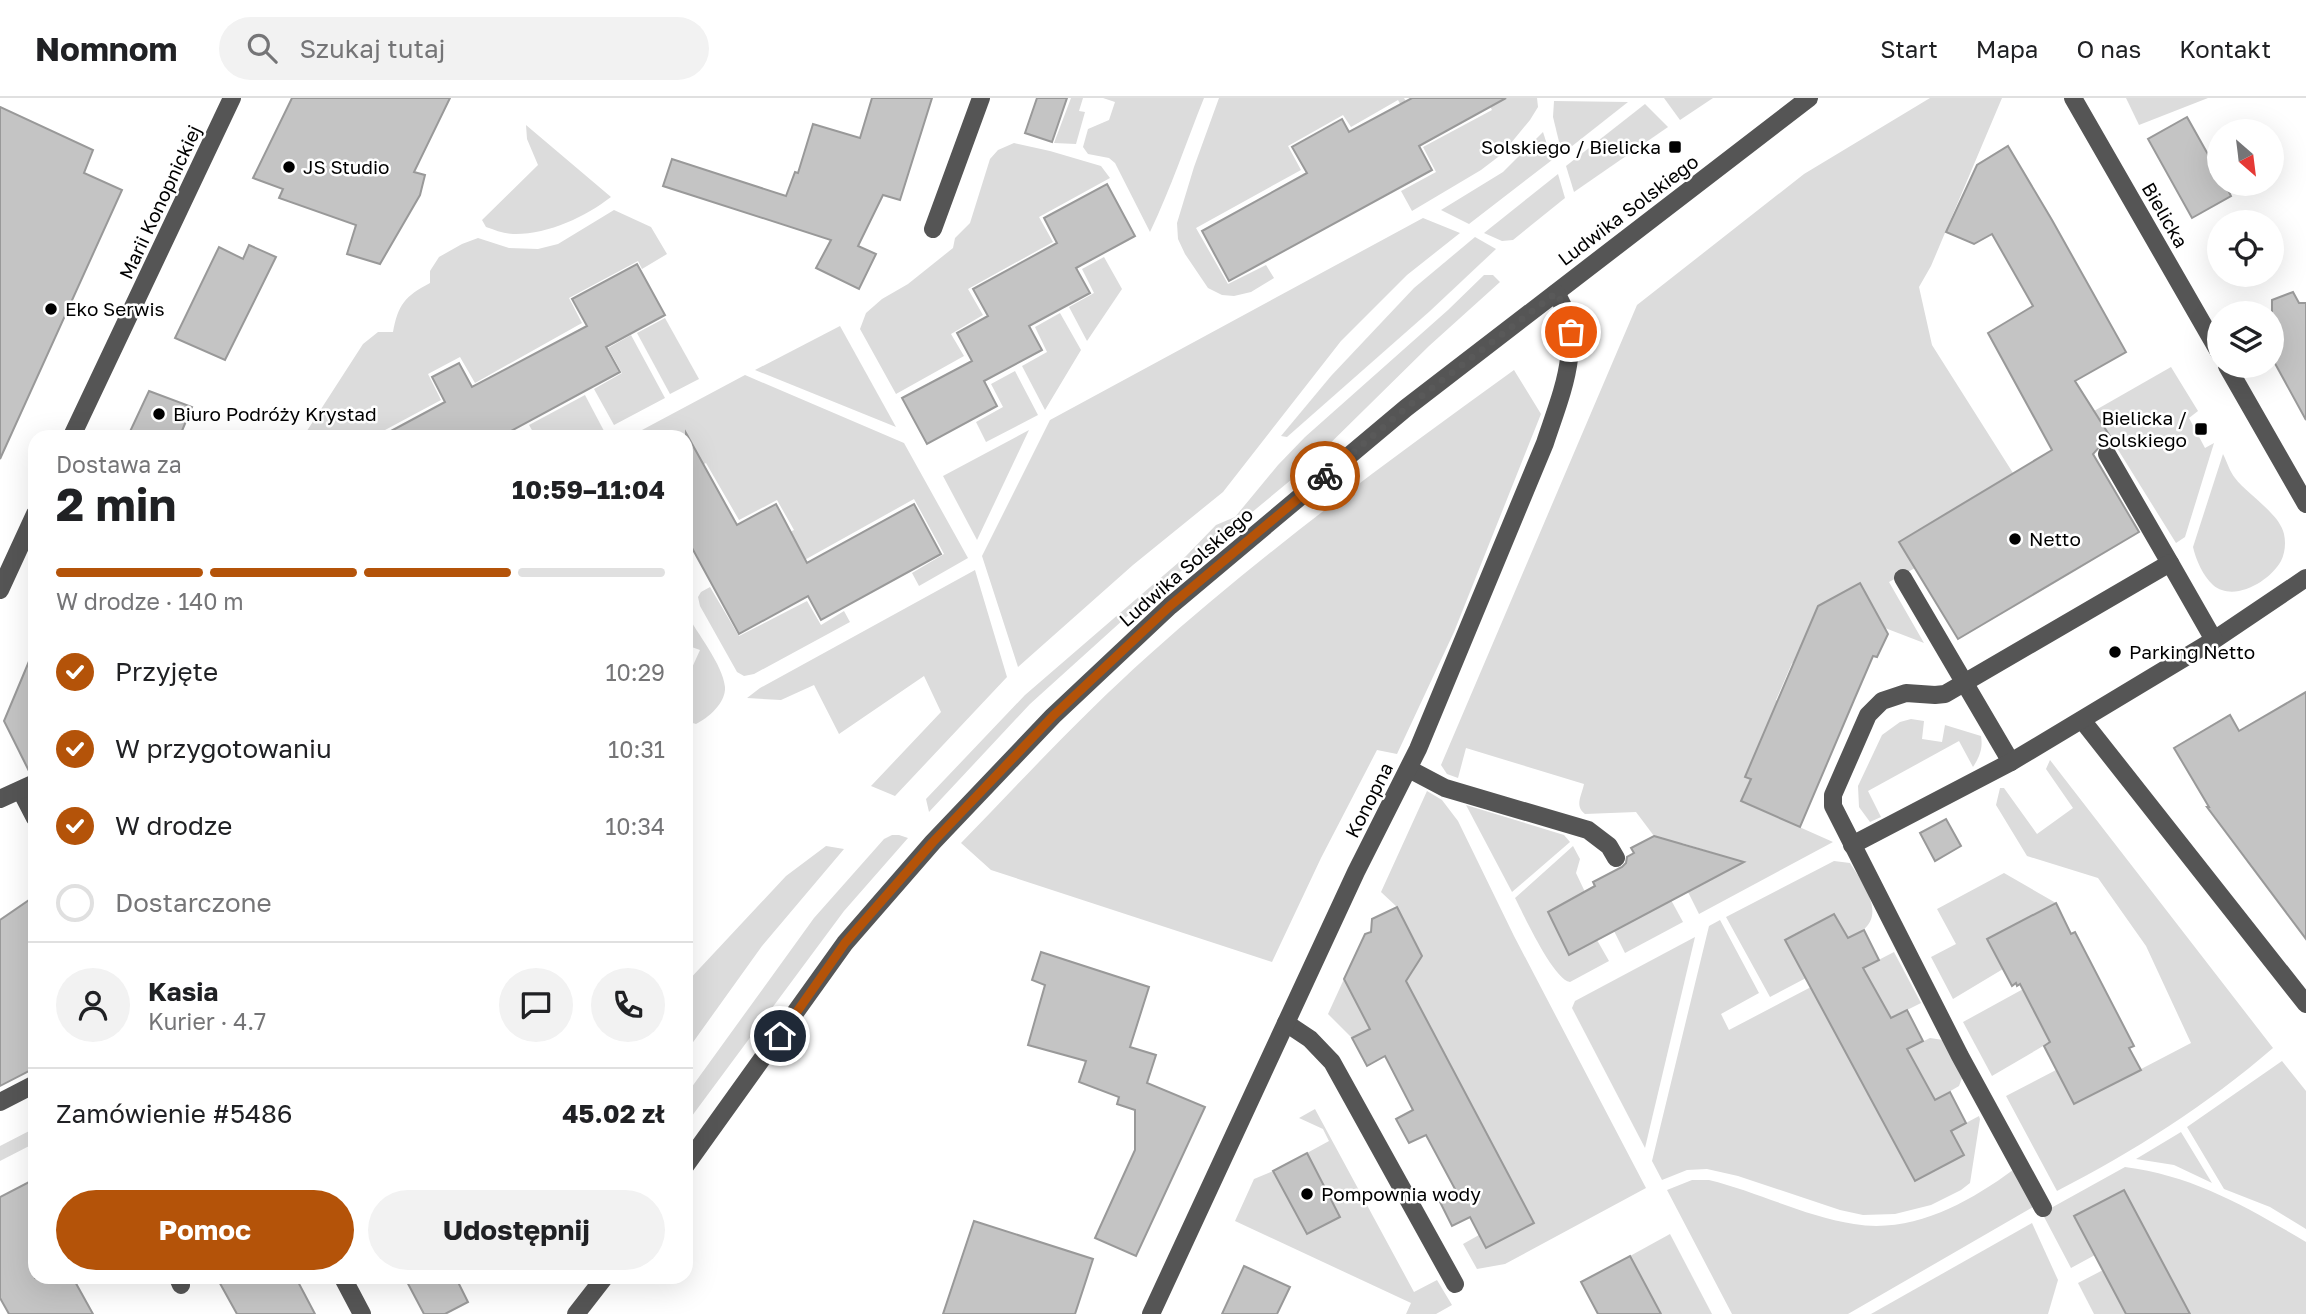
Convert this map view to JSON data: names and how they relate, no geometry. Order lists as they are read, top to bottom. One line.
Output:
{"streets":{"street":["Marii Konopnickiej","Ludwika Solskiego","Bielicka","Konopna"]},"crossings":[["Ludwika Solskiego","Konopna"]],"places":{"transit":["Solskiego / Bielicka","Bielicka / Solskiego"],"other":["JS Studio","Eko Serwis","Biuro Podróży Krystad","Netto","Parking Netto","Pompownia wody"]},"north":"bottom right","page":{"header":"Nomnom","search":"Szukaj tutaj","nav":["Start","Mapa","O nas","Kontakt"],"heading":["2 min","Dostawa za","10:59–11:04"],"panel":["Kasia","Kurier · 4.7","Zamówienie #5486","45.02 zł"],"bar":"W drodze · 140 m","list":[["Przyjęte","10:29"],["W przygotowaniu","10:31"],["W drodze","10:34"],"Dostarczone"],"buttons":["Pomoc","Udostępnij"]}}
